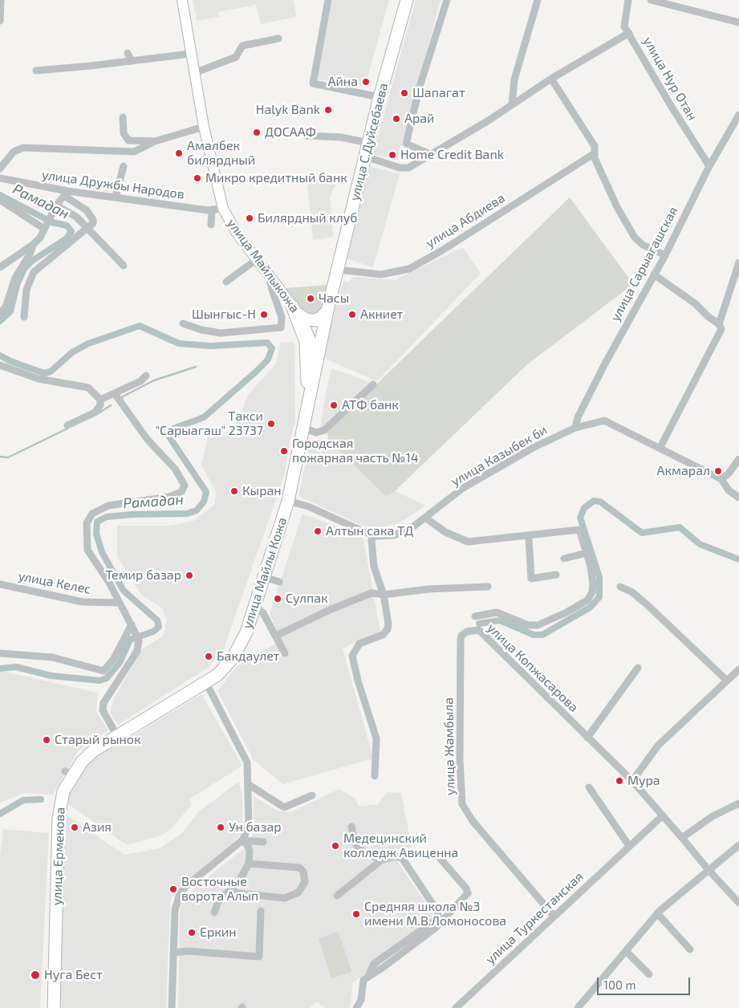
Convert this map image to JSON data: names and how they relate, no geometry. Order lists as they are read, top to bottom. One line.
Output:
{"streets":{"main road":["улица С.Дуйсебаева","улица Майлы Кожа","улица Ермекова"],"street":["улица Нур Отан","улица Дружбы Народов","улица Абдиева","улица Сарыагашская","улица Майлыкожа","улица Казыбек би","улица Келес","улица Копжасарова","улица Жамбыла","улица Туркестанская"]},"crossings":[["улица Нур Отан","улица Сарыагашская"],["улица С.Дуйсебаева","улица Абдиева"],["улица С.Дуйсебаева","улица Майлыкожа"],["улица С.Дуйсебаева","улица Майлы Кожа"],["улица Дружбы Народов","улица Майлыкожа"],["улица Сарыагашская","улица Казыбек би"],["улица Майлыкожа","улица Майлы Кожа"],["улица Казыбек би","улица Майлы Кожа"],["улица Майлы Кожа","улица Ермекова"],["улица Копжасарова","улица Жамбыла"],["улица Жамбыла","улица Туркестанская"]],"water":["Рамадан"],"places":["Айна","Шапагат","Halyk Bank","Арай","ДОСААФ","Амалбек билярдный","Home Credit Bank","Микро кредитный банк","Билярдный клуб","Часы","Шынгыс-Н","Акниет","АТФ банк","Такси \"Сарыагаш\" 23737","Городская пожарная часть №14","Акмарал","Кыран","Алтын сака ТД","Темир базар","Сулпак","Бакдаулет","Старый рынок","Мура","Азия","Ун базар","Медецинский колледж Авиценна","Восточные ворота Алып","Средняя школа №3 имени М.В.Ломоносова","Еркин","Нуга Бест"],"scale_bar":"100 m"}
